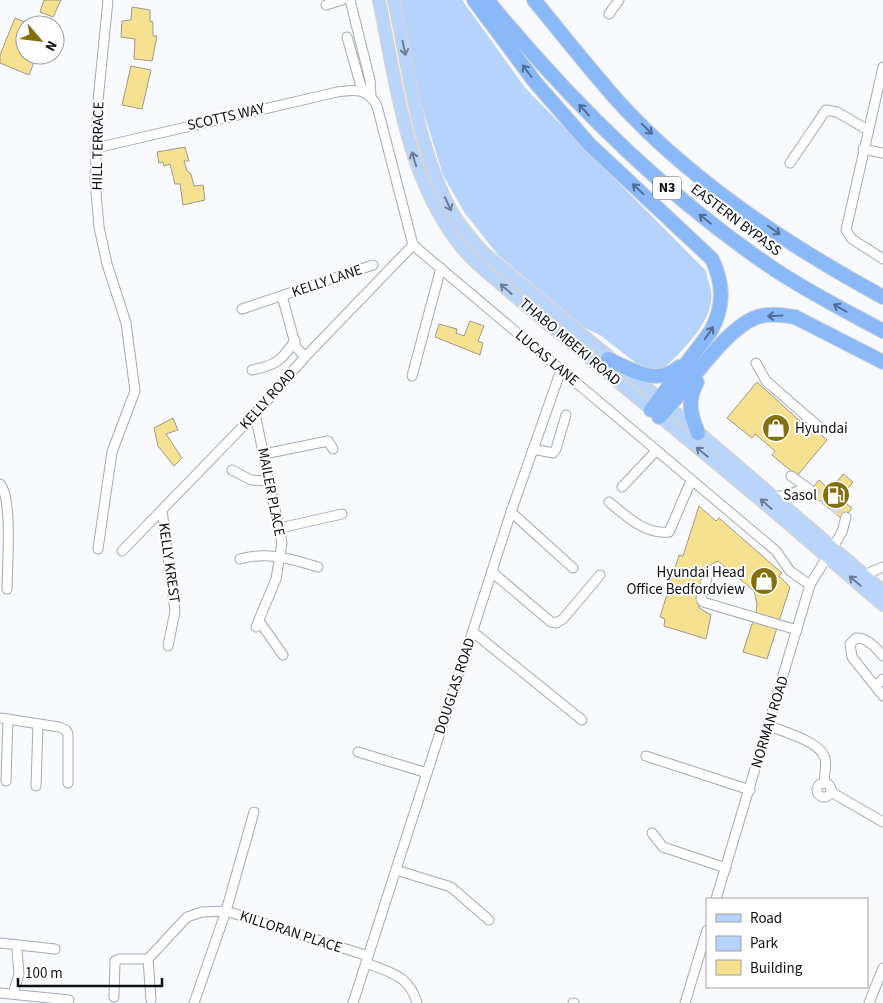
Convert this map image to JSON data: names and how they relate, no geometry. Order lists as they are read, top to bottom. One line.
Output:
{"streets":{"highway":["N3","EASTERN BYPASS"],"main road":["THABO MBEKI ROAD"],"street":["SCOTTS WAY","HILL TERRACE","KELLY LANE","LUCAS LANE","KELLY ROAD","MAILER PLACE","KELLY KREST","DOUGLAS ROAD","NORMAN ROAD","KILLORAN PLACE"]},"crossings":[["SCOTTS WAY","HILL TERRACE"],["KELLY LANE","KELLY ROAD"],["THABO MBEKI ROAD","NORMAN ROAD"],["LUCAS LANE","KELLY ROAD"],["LUCAS LANE","DOUGLAS ROAD"],["LUCAS LANE","NORMAN ROAD"],["KELLY ROAD","MAILER PLACE"],["KELLY ROAD","KELLY KREST"],["DOUGLAS ROAD","KILLORAN PLACE"]],"places":{"shop":["Hyundai","Hyundai Head Office Bedfordview"],"fuel station":["Sasol"]},"legend":["Road","Park","Building"],"scale_bar":"100 m","north":"bottom right"}
